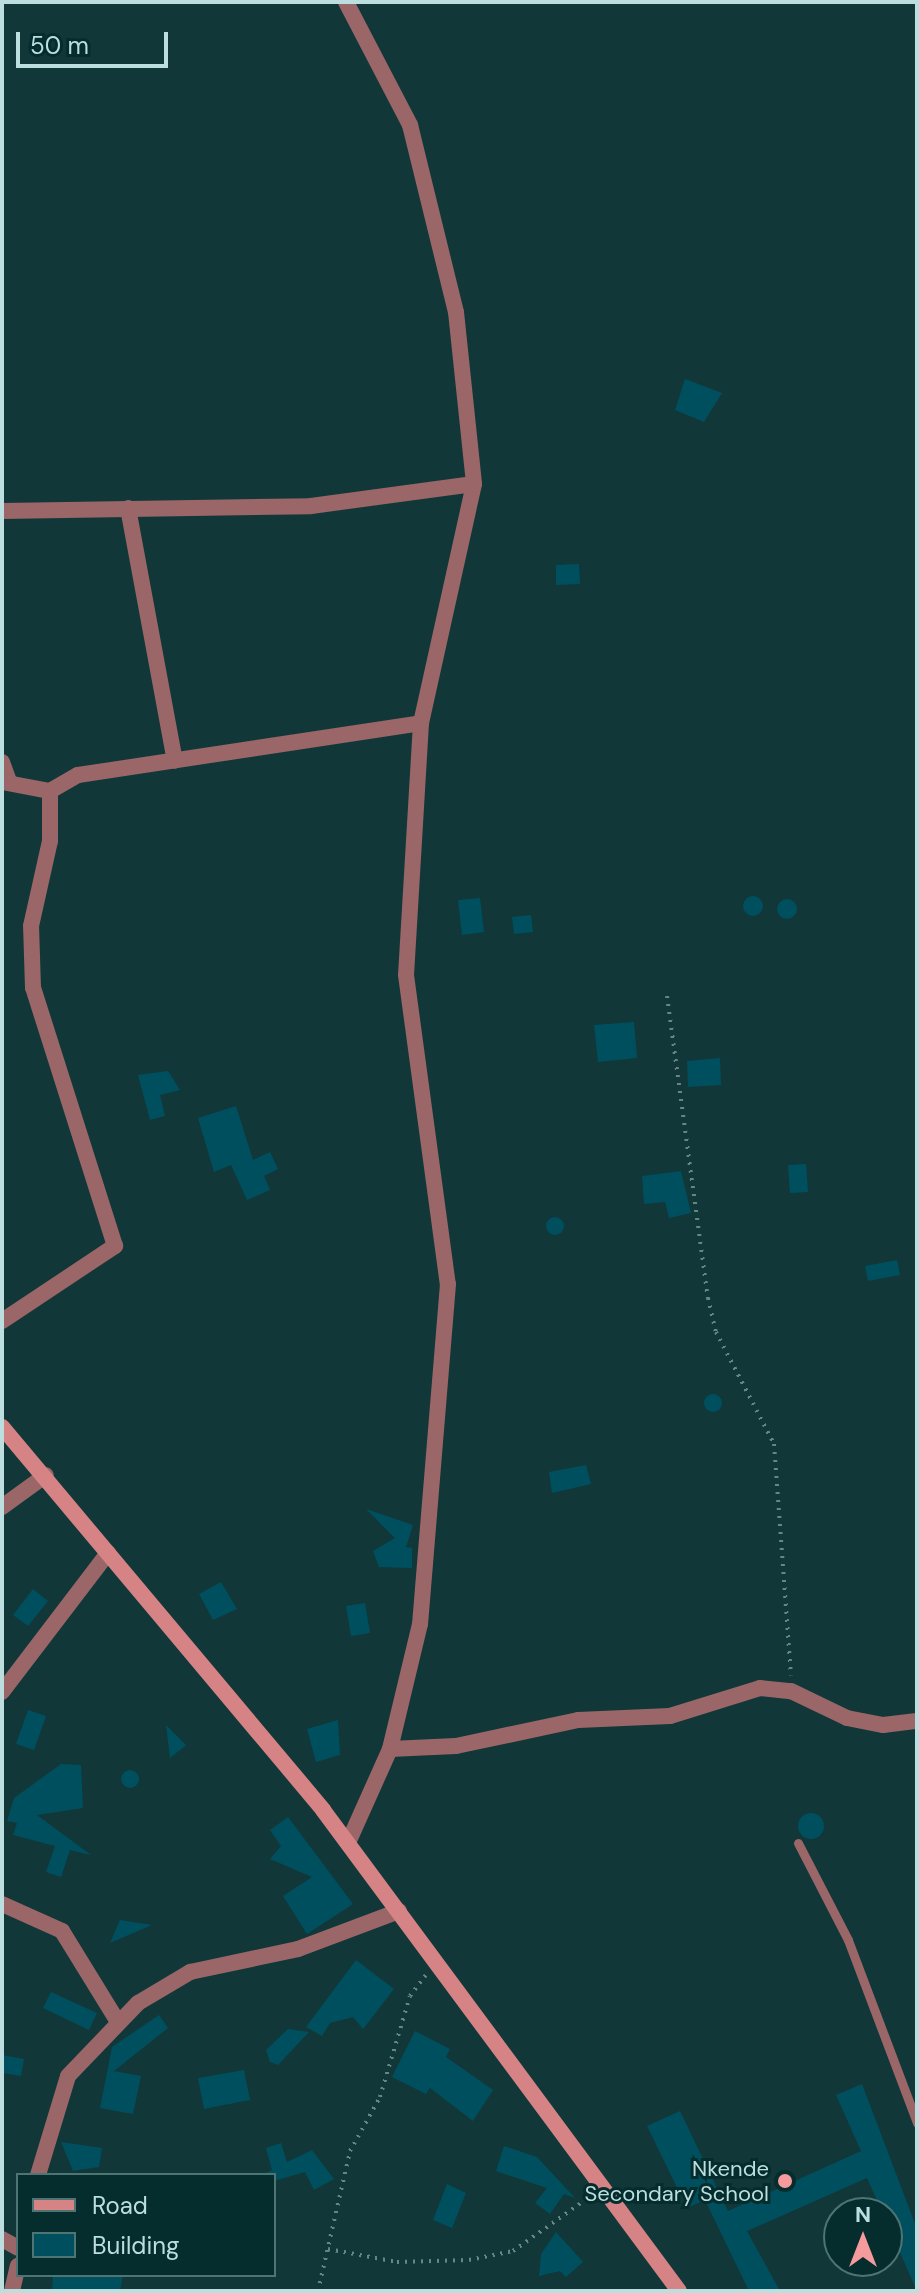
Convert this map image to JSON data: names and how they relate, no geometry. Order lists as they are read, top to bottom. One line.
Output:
{"places":["Nkende Secondary School"],"legend":["Road","Building"],"scale_bar":"50 m","north":"top"}
